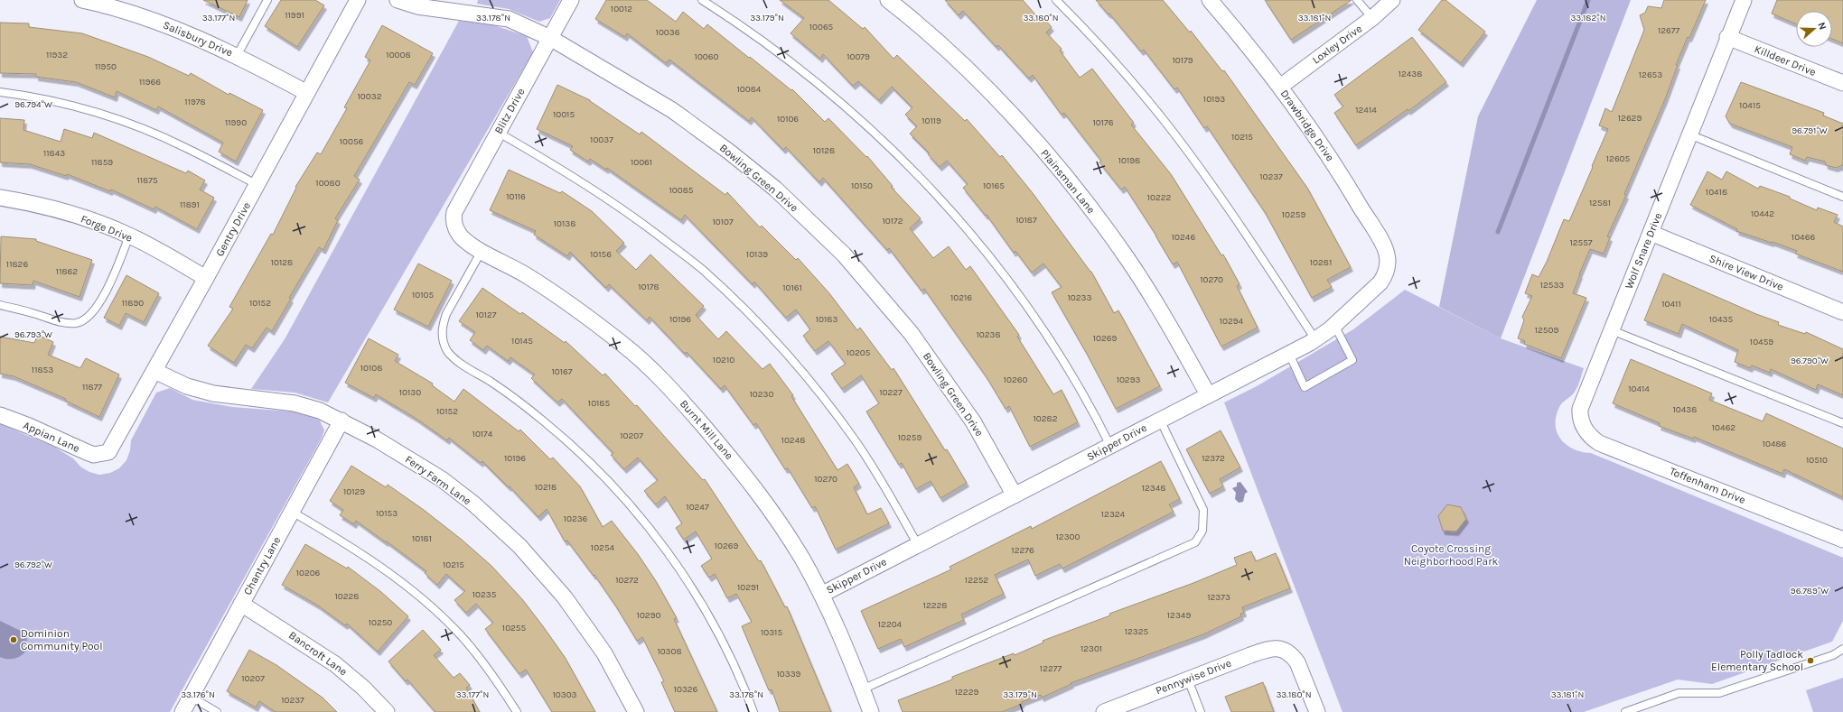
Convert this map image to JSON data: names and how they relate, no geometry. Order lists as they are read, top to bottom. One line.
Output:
{"streets":{"street":["Salisbury Drive","Loxley Drive","Killdeer Drive","Blitz Drive","Drawbridge Drive","Bowling Green Drive","Plainsman Lane","Forge Drive","Gentry Drive","Wolf Snare Drive","Shire View Drive","Burnt Mill Lane","Appian Lane","Skipper Drive","Ferry Farm Lane","Toffenham Drive","Chantry Lane","Bancroft Lane","Pennywise Drive"]},"crossings":[["Salisbury Drive","Gentry Drive"],["Loxley Drive","Drawbridge Drive"],["Killdeer Drive","Wolf Snare Drive"],["Blitz Drive","Bowling Green Drive"],["Blitz Drive","Burnt Mill Lane"],["Drawbridge Drive","Skipper Drive"],["Bowling Green Drive","Skipper Drive"],["Plainsman Lane","Skipper Drive"],["Forge Drive","Gentry Drive"],["Gentry Drive","Appian Lane"],["Gentry Drive","Ferry Farm Lane"],["Wolf Snare Drive","Shire View Drive"],["Wolf Snare Drive","Toffenham Drive"],["Burnt Mill Lane","Skipper Drive"],["Ferry Farm Lane","Chantry Lane"],["Chantry Lane","Bancroft Lane"]],"parks":["Coyote Crossing Neighborhood Park"],"places":["Dominion Community Pool","Polly Tadlock Elementary School"],"house_numbers":["10012","11991","10065","12677","10036","11932","10008","10060","10079","10179","11950","12438","12653","11966","10084","10032","10193","11978","10415","12414","10015","12629","10106","10119","11990","10176","10215","10037","10056","10128","11843","12605","10198","11859","10061","10237","11875","10080","10150","10165","10085","10418","10116","10222","12581","11891","10442","10259","10187","10172","10107","10138","10246","10466","12557","10156","10139","10128","10281","11826","11862","10270","12533","10178","10161","10105","10216","10233","11890","10152","10411","10127","10196","10183","10435","10294","12509","10238","10269","10145","10459","10205","10210","10108","11853","10167","10260","10293","11877","10414","10130","10227","10230","10185","10438","10152","10282","10462","10174","10207","10259","10248","10486","10196","12372","10510","10270","10218","12348","10129","10247","10153","12324","10236","12300","10181","10269","10254","12276","10215","10206","10272","12252","10291","10235","10228","12373","12228","10290","12349","10250","12204","10255","12325","10315","12301","10308","12277","10339","10207","10326","12229","10303","10237"],"north":"right","coordinates":["33.179°N","33.177°N","33.178°N","33.180°N","33.181°N","33.182°N","96.794°W","96.791°W","96.793°W","96.790°W","96.792°W","96.789°W","33.176°N"]}
